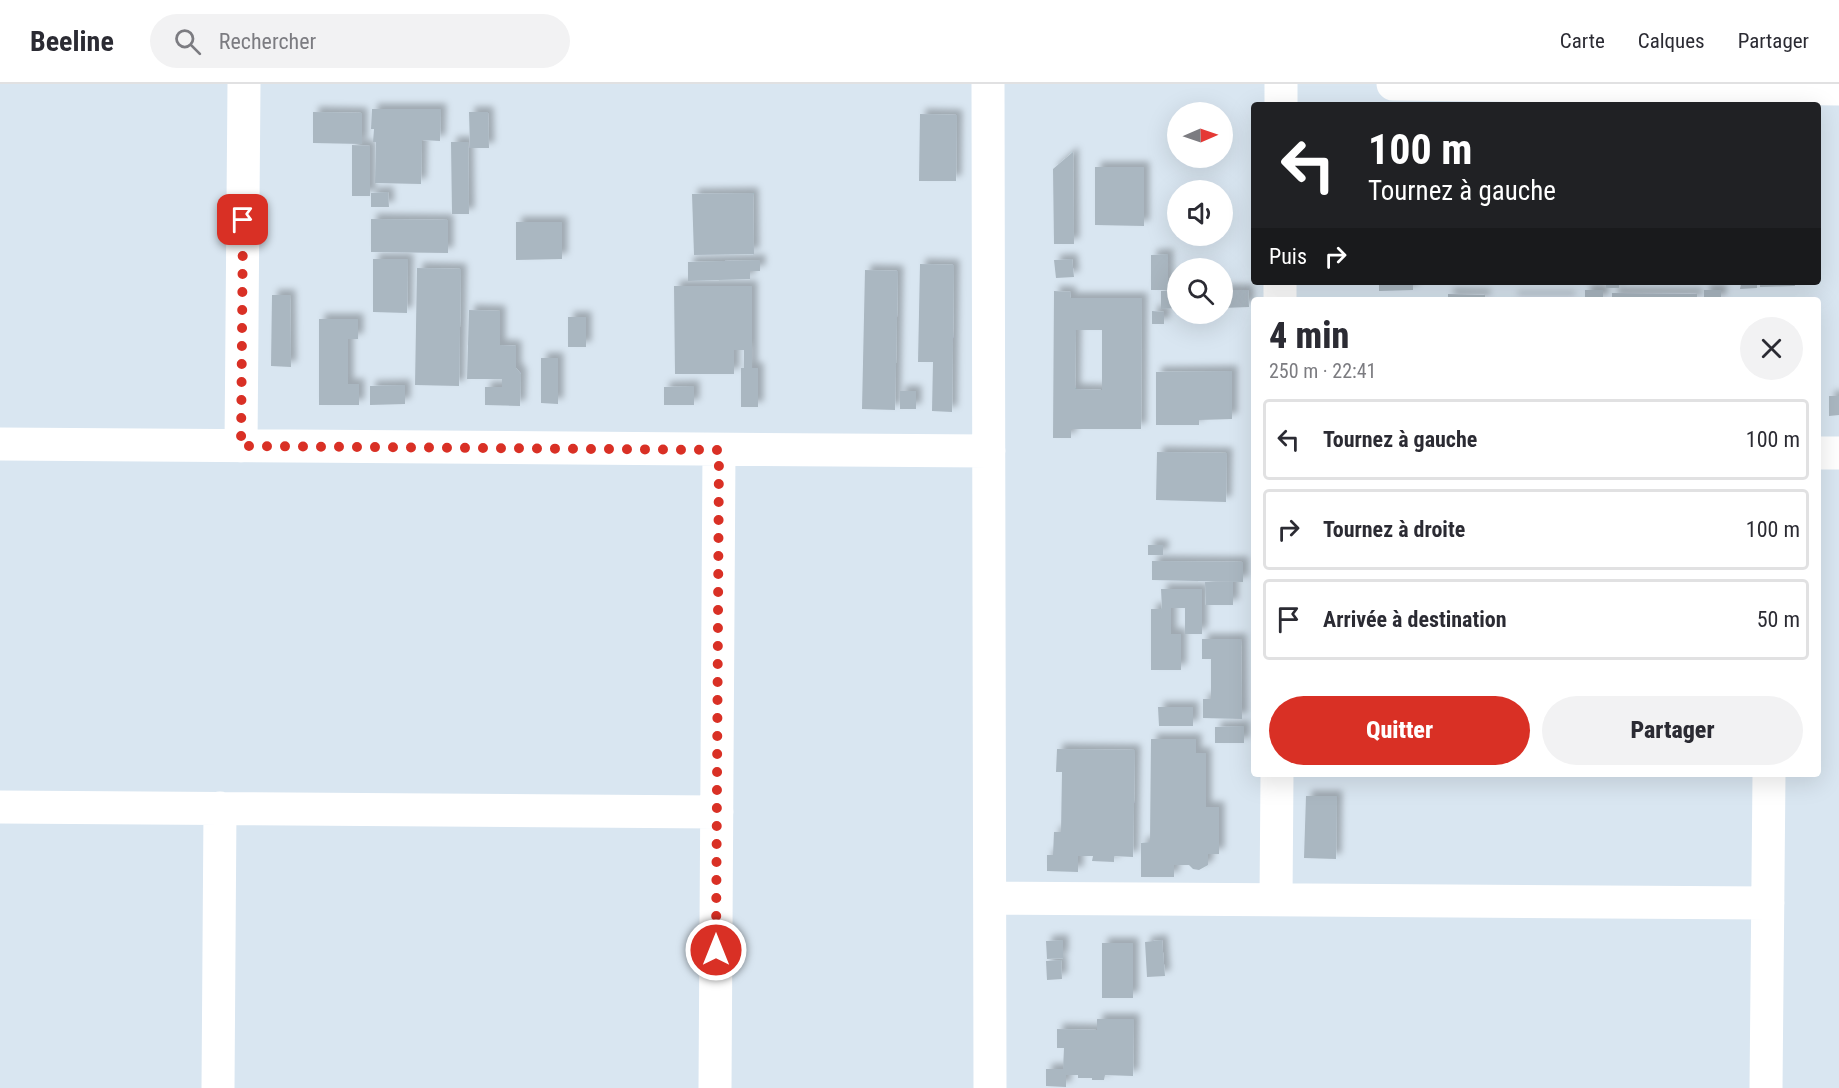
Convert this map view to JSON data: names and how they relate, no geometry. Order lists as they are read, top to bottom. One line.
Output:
{"north":"right","page":{"header":"Beeline","search":"Rechercher","nav":["Carte","Calques","Partager"],"turn":["100 m","Tournez à gauche"],"then":"Puis","heading":["4 min","250 m · 22:41"],"list":[{"name":"Tournez à gauche","value":"100 m"},{"name":"Tournez à droite","value":"100 m"},{"name":"Arrivée à destination","value":"50 m"}],"buttons":["Quitter","Partager"]}}
